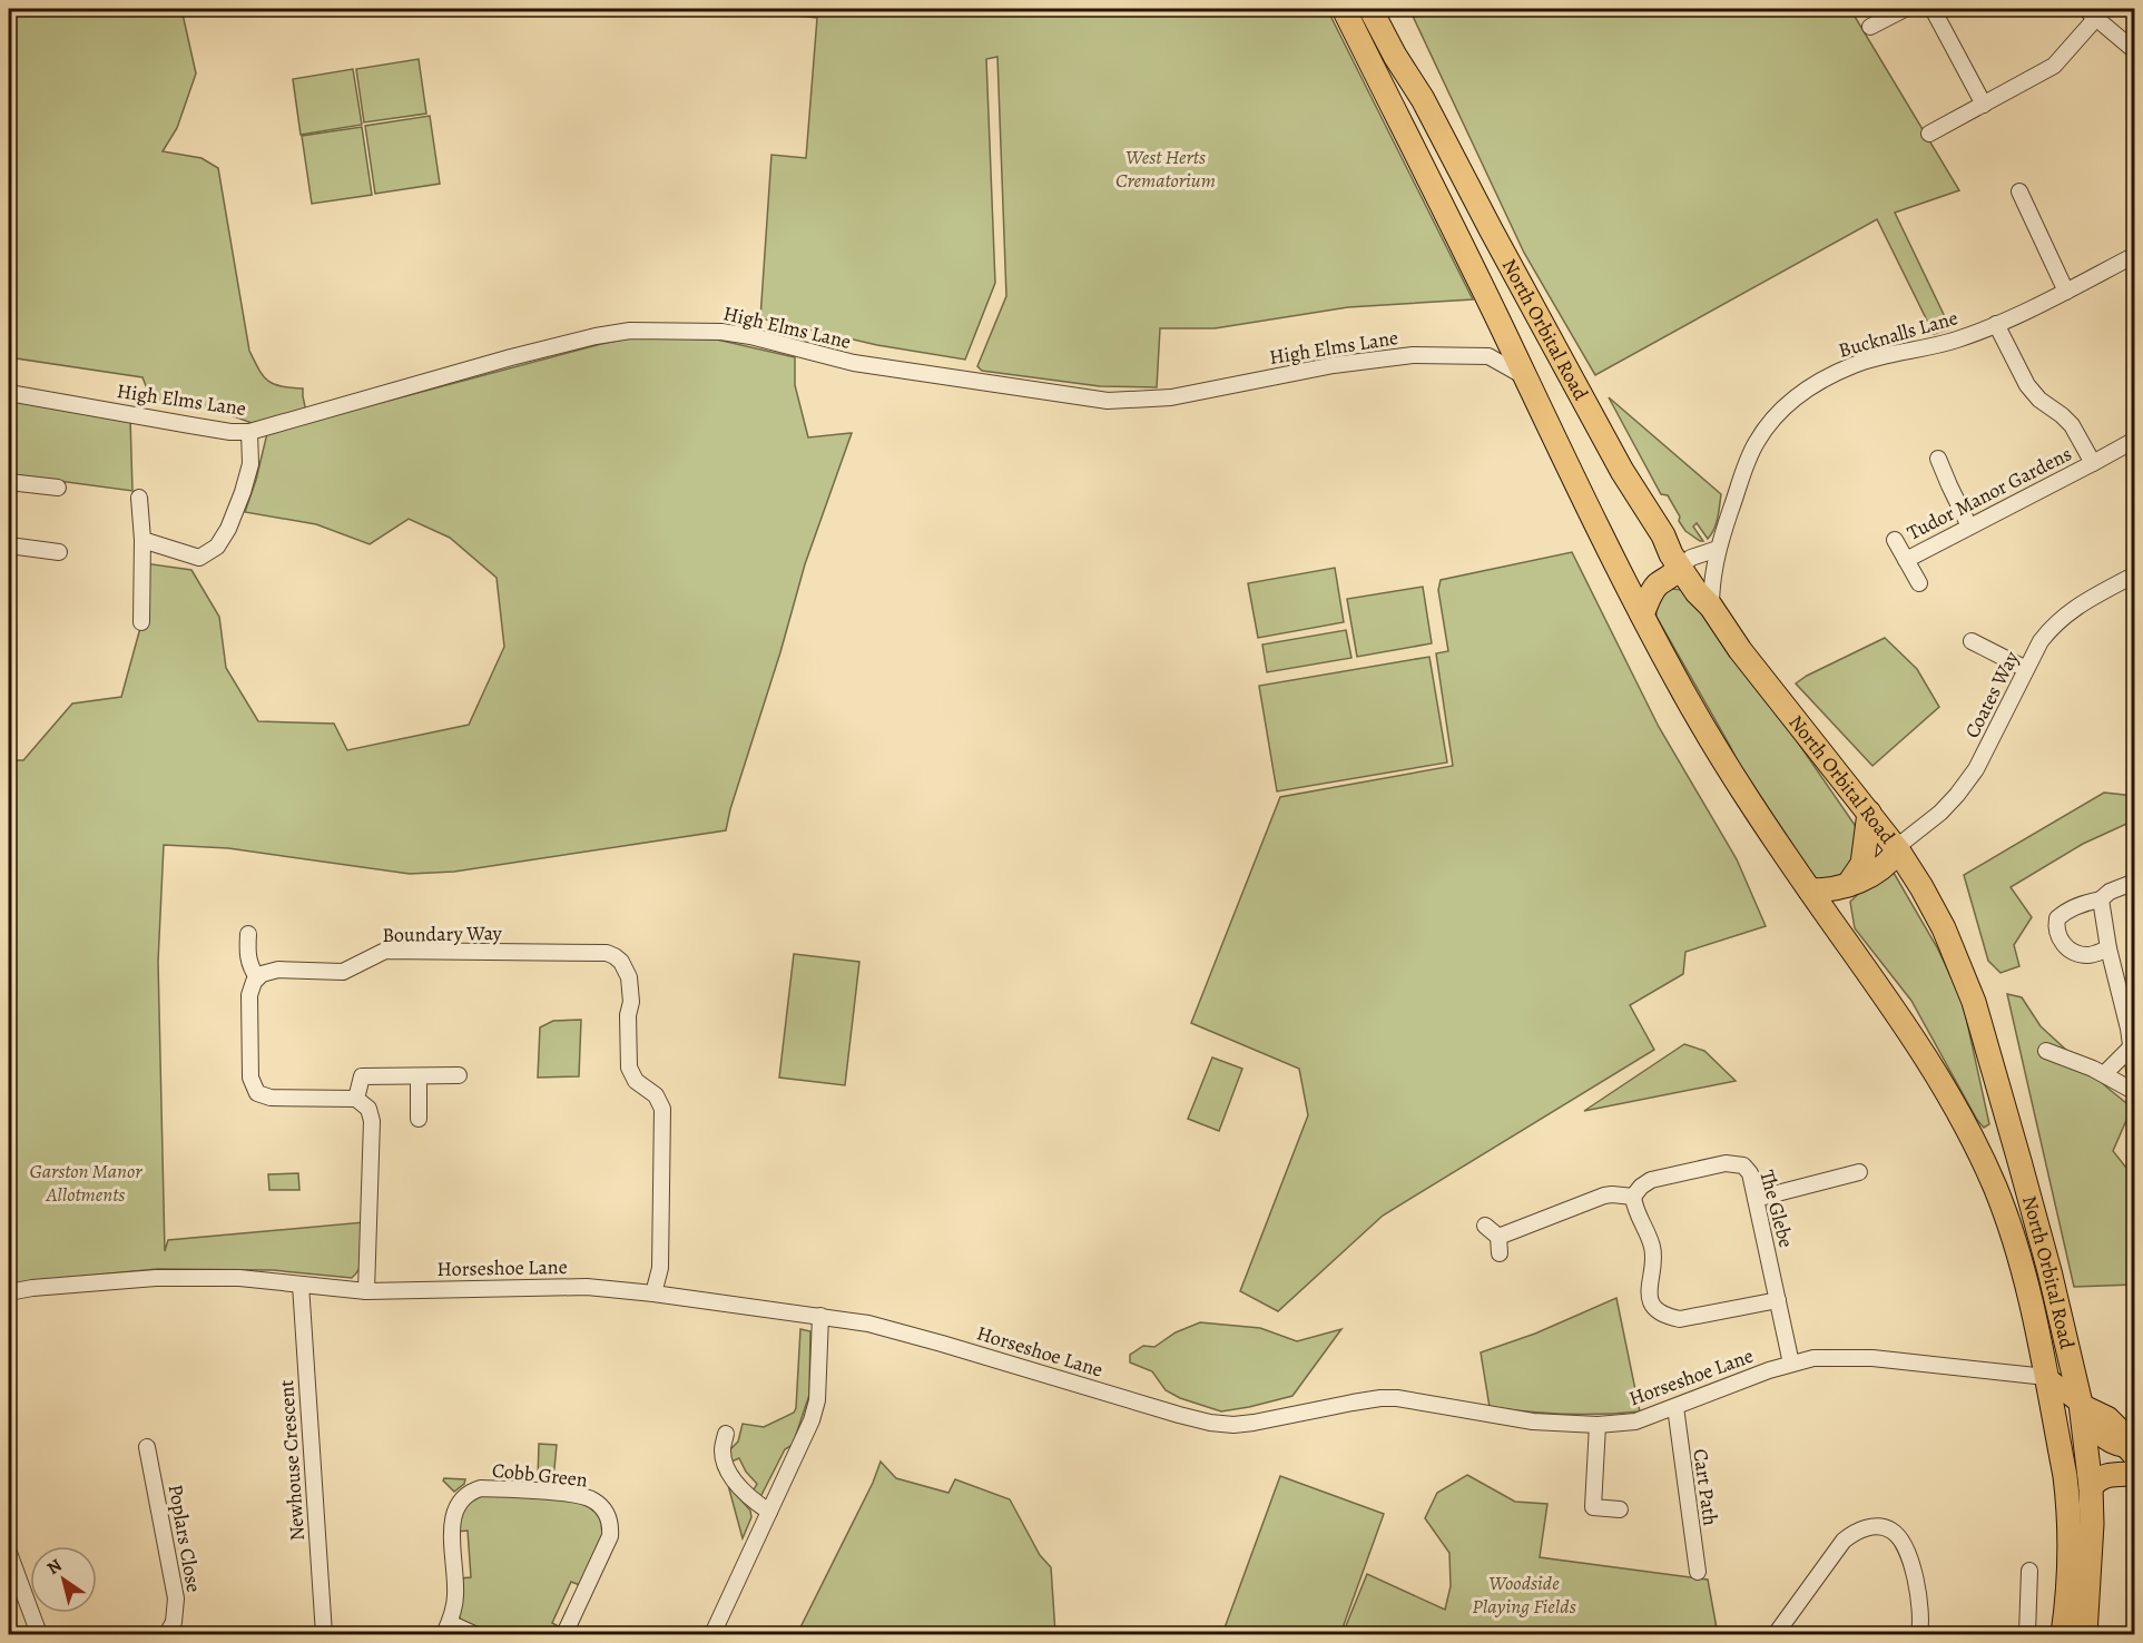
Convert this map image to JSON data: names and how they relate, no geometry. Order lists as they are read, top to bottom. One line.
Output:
{"streets":{"highway":["North Orbital Road"],"street":["High Elms Lane","Bucknalls Lane","Tudor Manor Gardens","Coates Way","Boundary Way","The Glebe","Horseshoe Lane","Newhouse Crescent","Cobb Green","Cart Path","Poplars Close"]},"crossings":[["High Elms Lane","North Orbital Road"],["North Orbital Road","Bucknalls Lane"],["North Orbital Road","Coates Way"],["North Orbital Road","Horseshoe Lane"],["Bucknalls Lane","Tudor Manor Gardens"],["Boundary Way","Horseshoe Lane"],["The Glebe","Horseshoe Lane"],["Horseshoe Lane","Newhouse Crescent"],["Horseshoe Lane","Cart Path"]],"parks":["West Herts Crematorium","Garston Manor Allotments","Woodside Playing Fields"],"north":"top left"}
